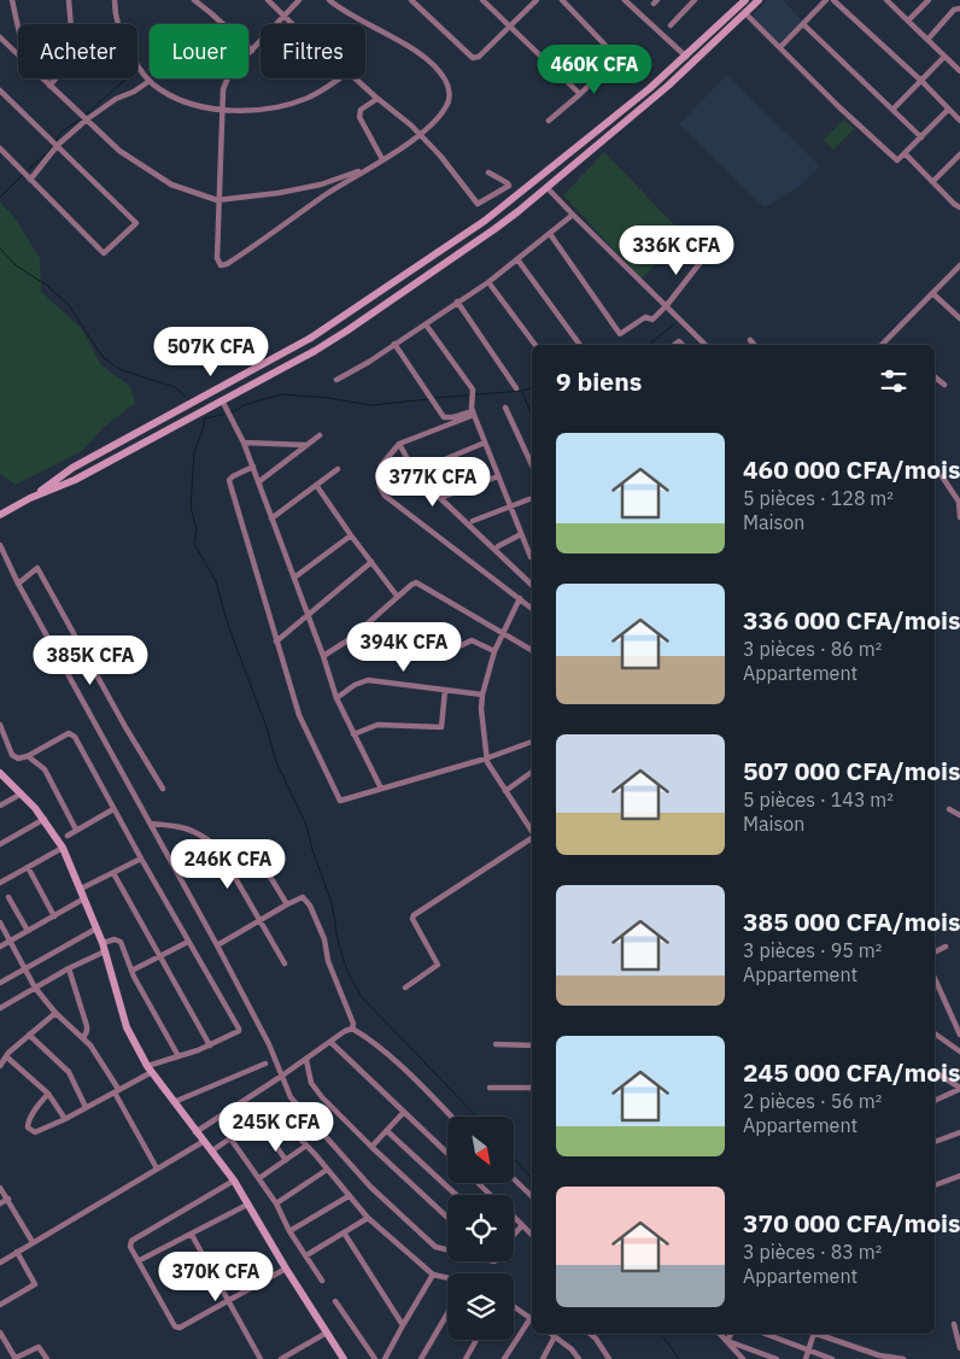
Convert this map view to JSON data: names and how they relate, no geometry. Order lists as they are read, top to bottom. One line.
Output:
{"north":"bottom right","page":{"chip":["Acheter","Louer","Filtres"],"price":["460K CFA","336K CFA","507K CFA","377K CFA","394K CFA","385K CFA","246K CFA","245K CFA","370K CFA"],"heading":"9 biens","list":[{"name":"460 000 CFA/mois","note":"5 pièces · 128 m² · Maison"},{"name":"336 000 CFA/mois","note":"3 pièces · 86 m² · Appartement"},{"name":"507 000 CFA/mois","note":"5 pièces · 143 m² · Maison"},{"name":"385 000 CFA/mois","note":"3 pièces · 95 m² · Appartement"},{"name":"245 000 CFA/mois","note":"2 pièces · 56 m² · Appartement"},{"name":"370 000 CFA/mois","note":"3 pièces · 83 m² · Appartement"}]}}
